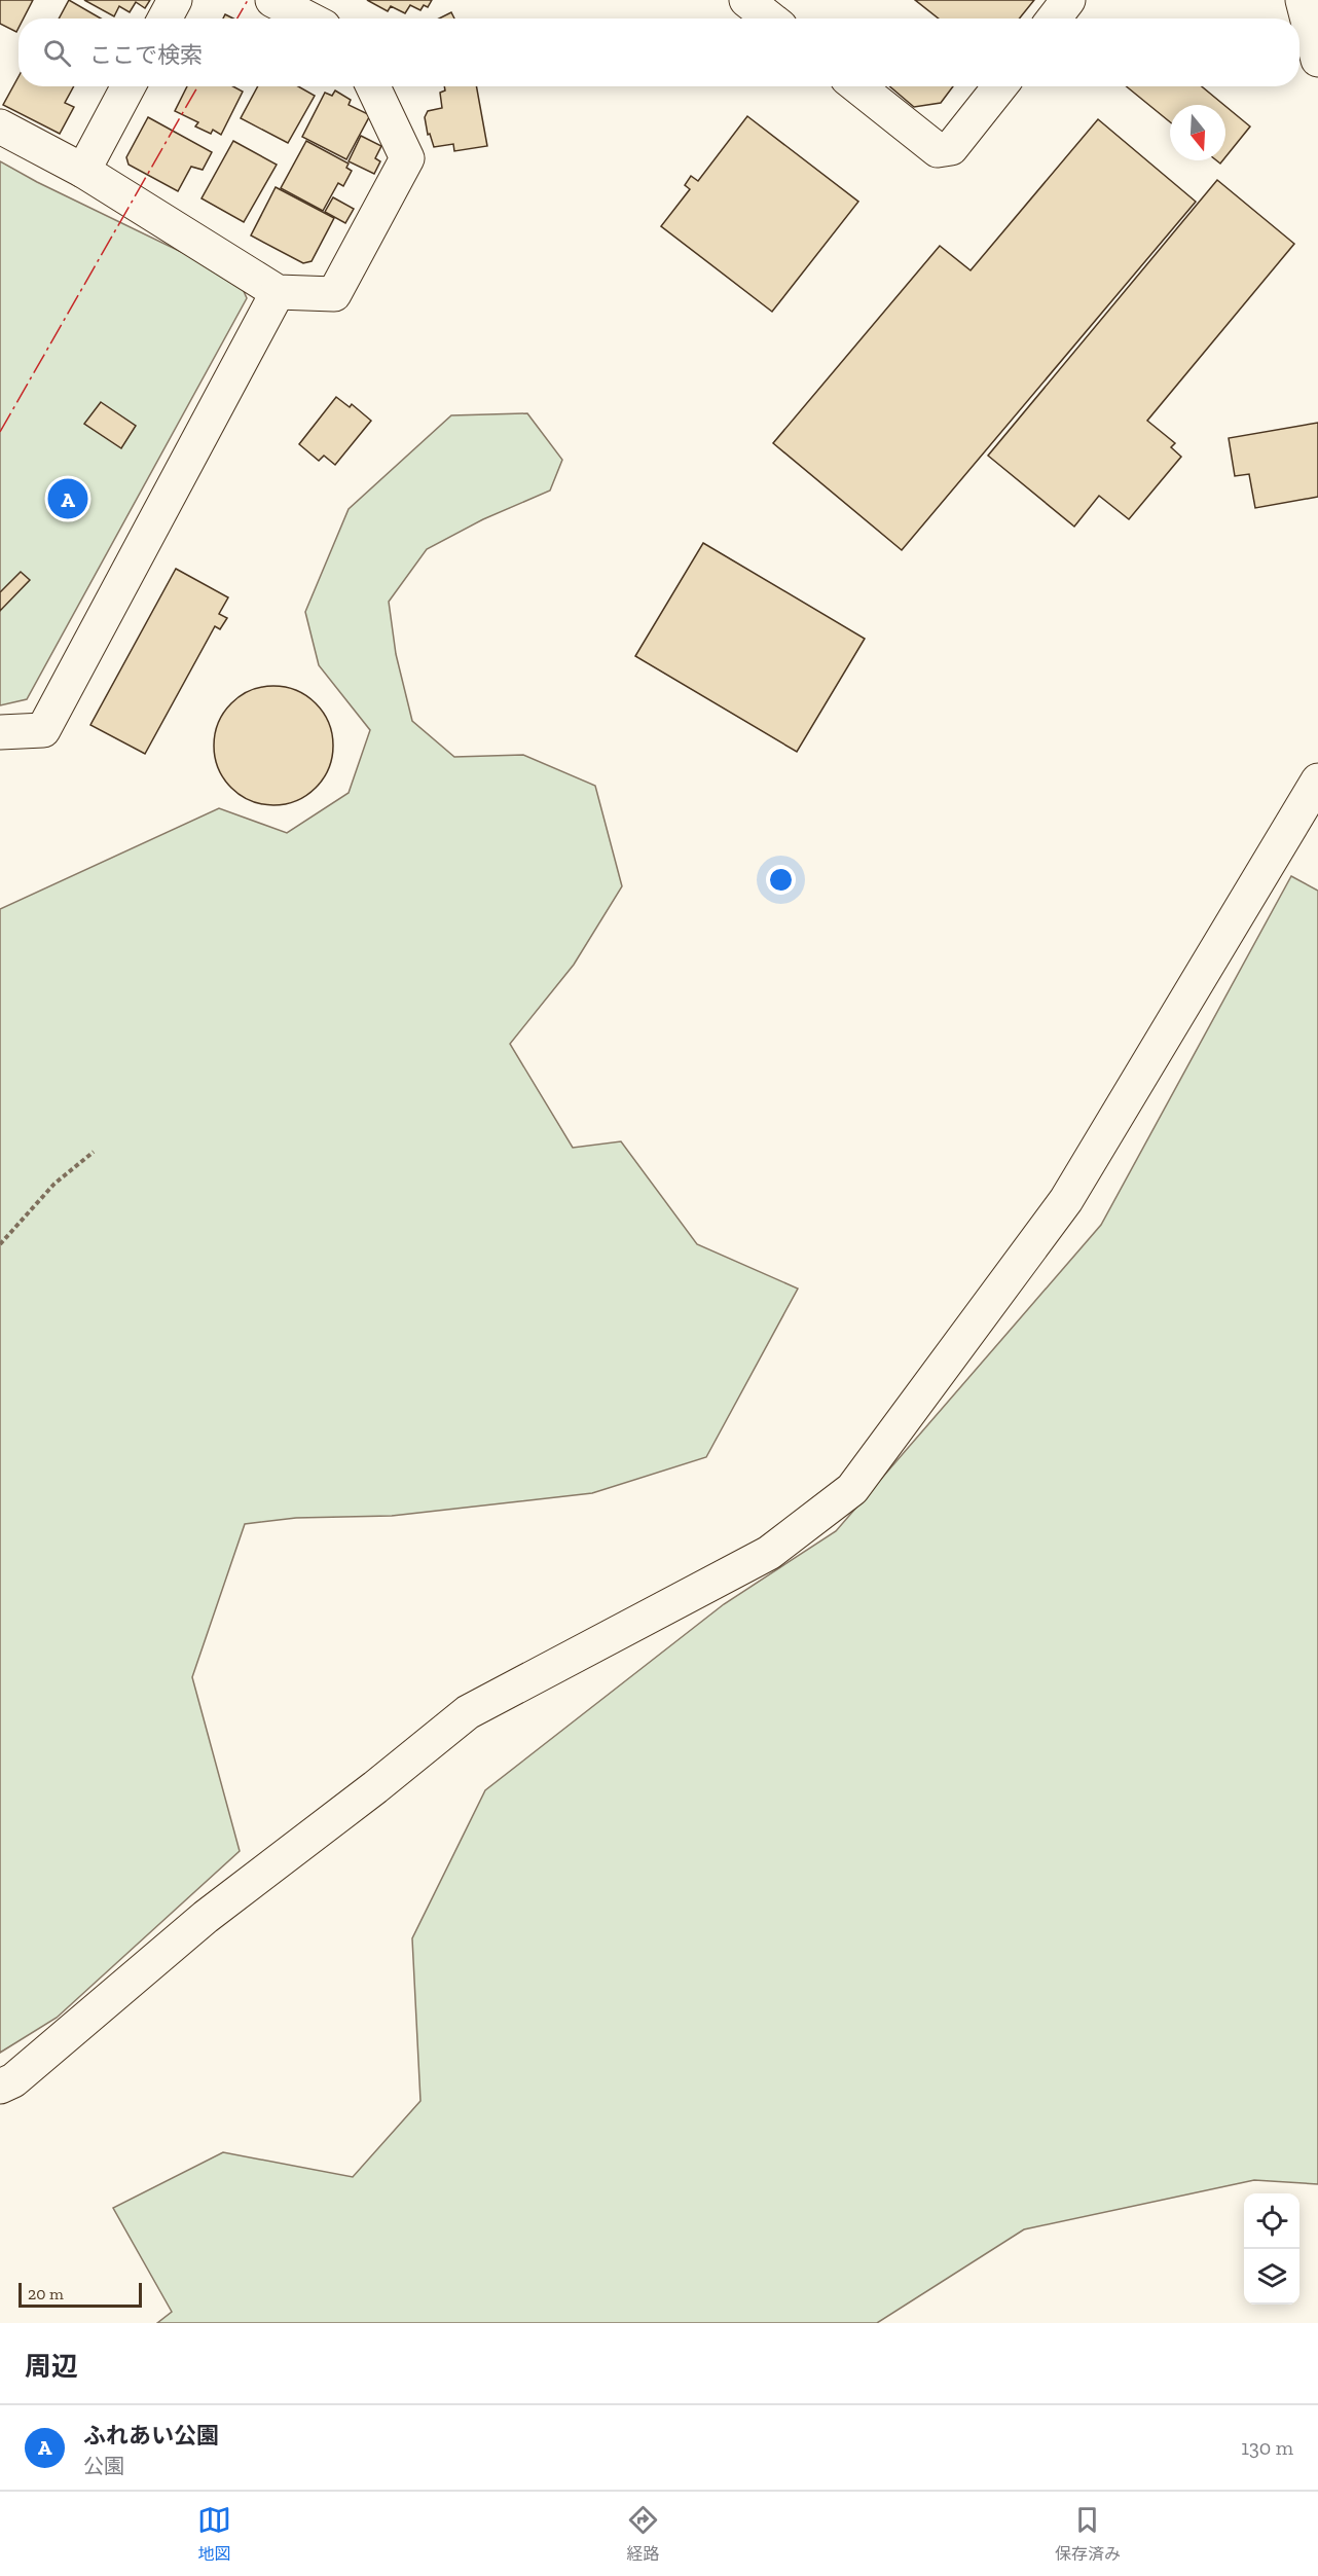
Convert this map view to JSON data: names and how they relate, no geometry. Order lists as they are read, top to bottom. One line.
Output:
{"scale_bar":"20 m","north":"bottom","page":{"search":"ここで検索","pins":"A","scale":"20 m","heading":"周辺","list":[{"mark":"A","name":"ふれあい公園","note":"公園","value":"130 m"}],"nav":["地図","経路","保存済み"]}}
